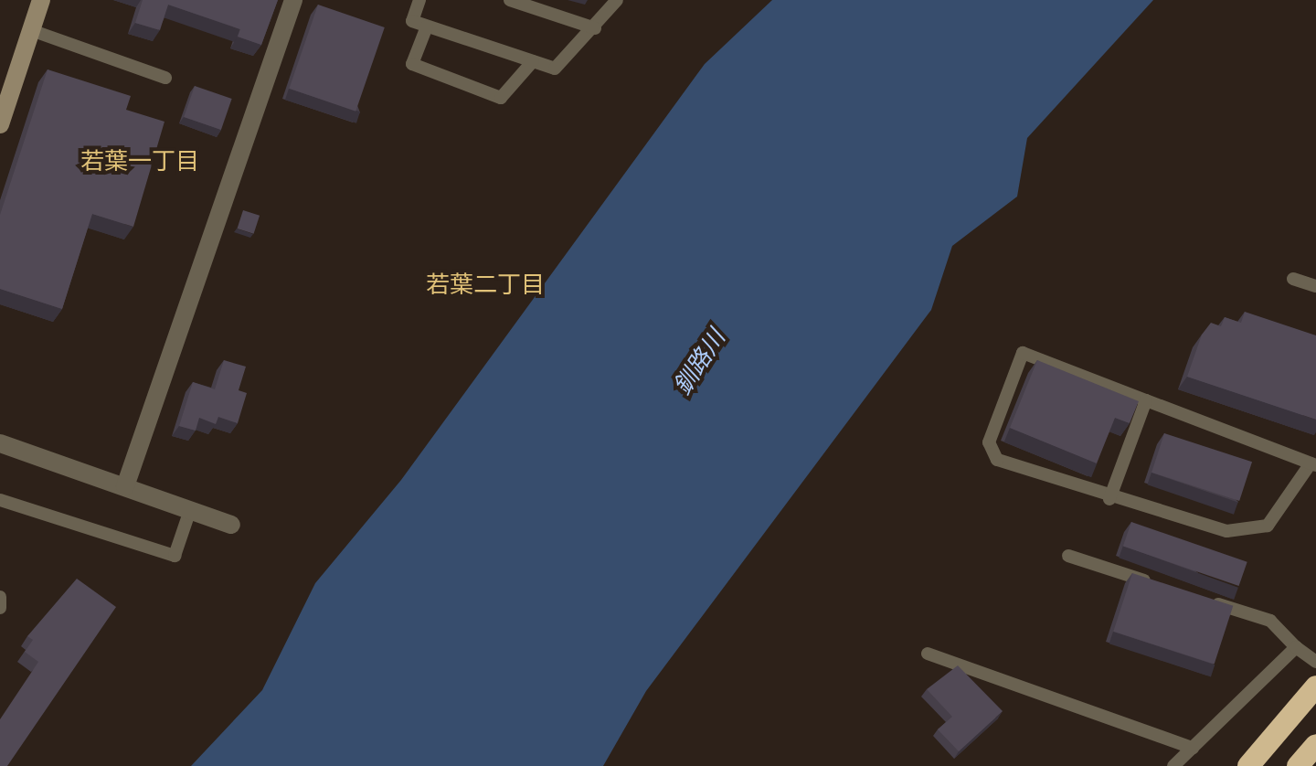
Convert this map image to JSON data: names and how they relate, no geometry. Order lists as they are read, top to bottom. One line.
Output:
{"districts":["若葉一丁目","若葉二丁目"],"water":["釧路川"]}
